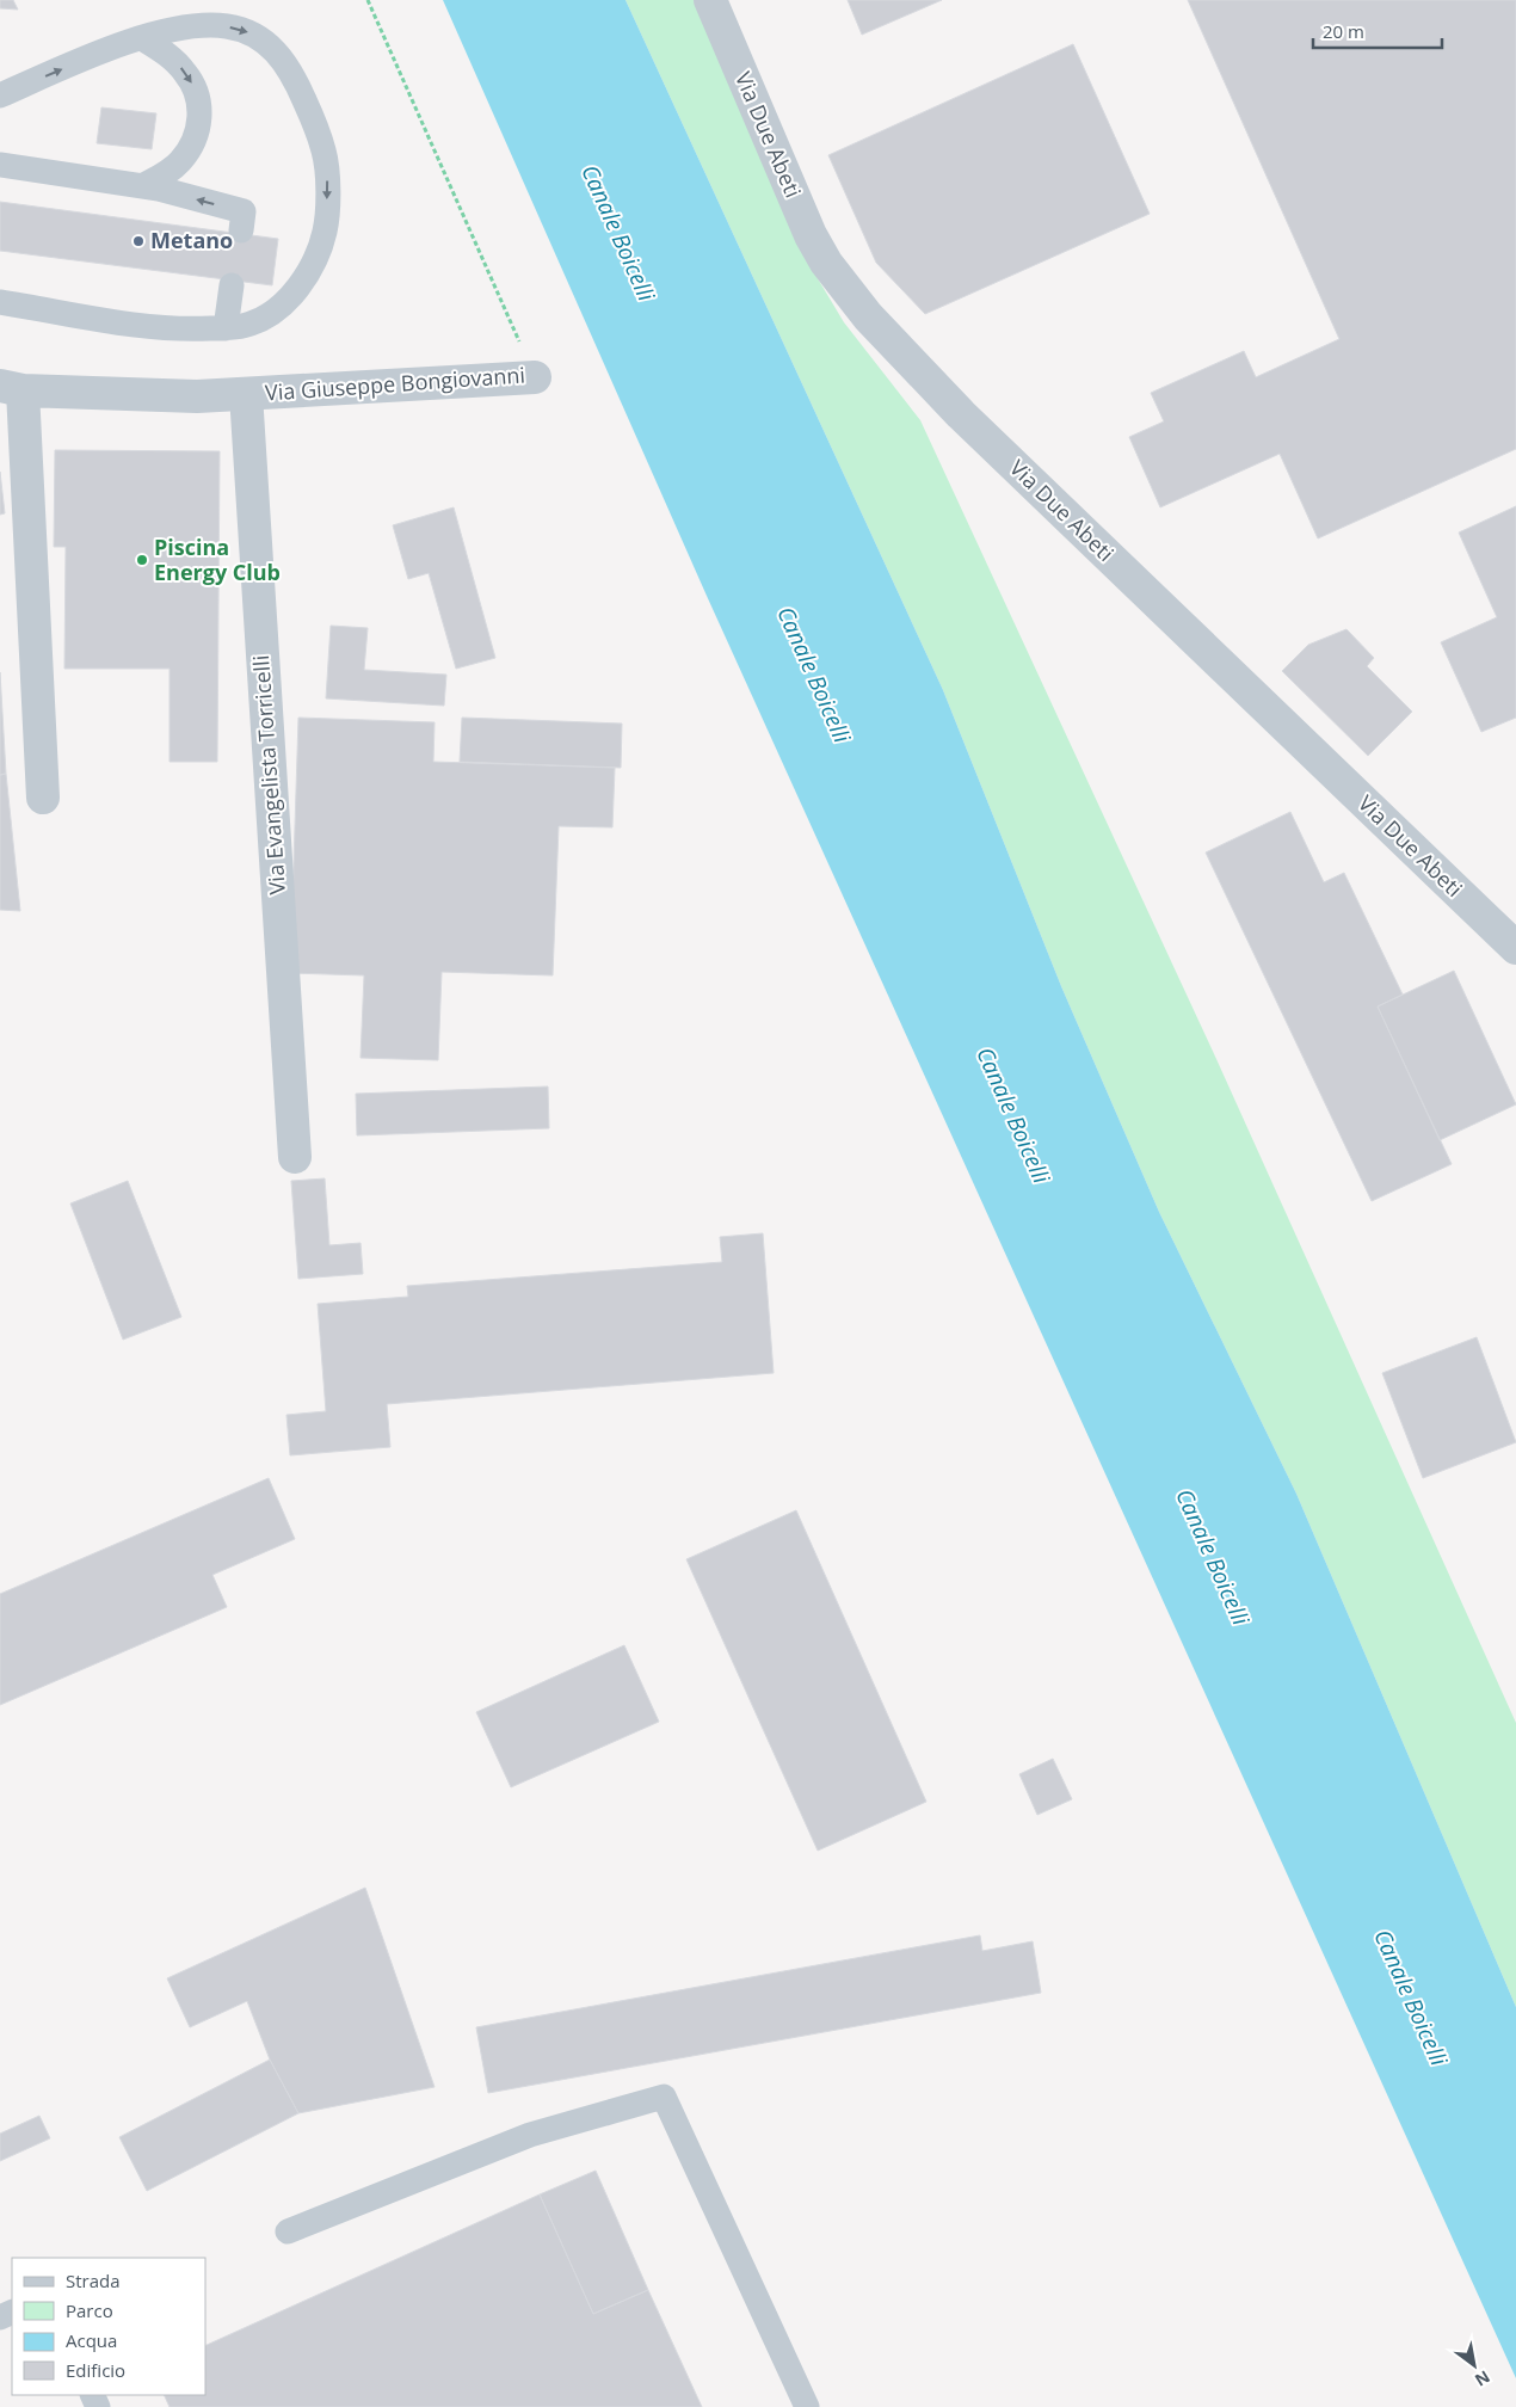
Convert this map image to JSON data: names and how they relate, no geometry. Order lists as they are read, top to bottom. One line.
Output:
{"streets":{"street":["Via Due Abeti","Via Giuseppe Bongiovanni","Via Evangelista Torricelli"]},"crossings":[["Via Giuseppe Bongiovanni","Via Evangelista Torricelli"]],"water":["Canale Boicelli"],"places":["Metano","Piscina Energy Club"],"legend":["Strada","Parco","Acqua","Edificio"],"scale_bar":"20 m","north":"bottom right"}
